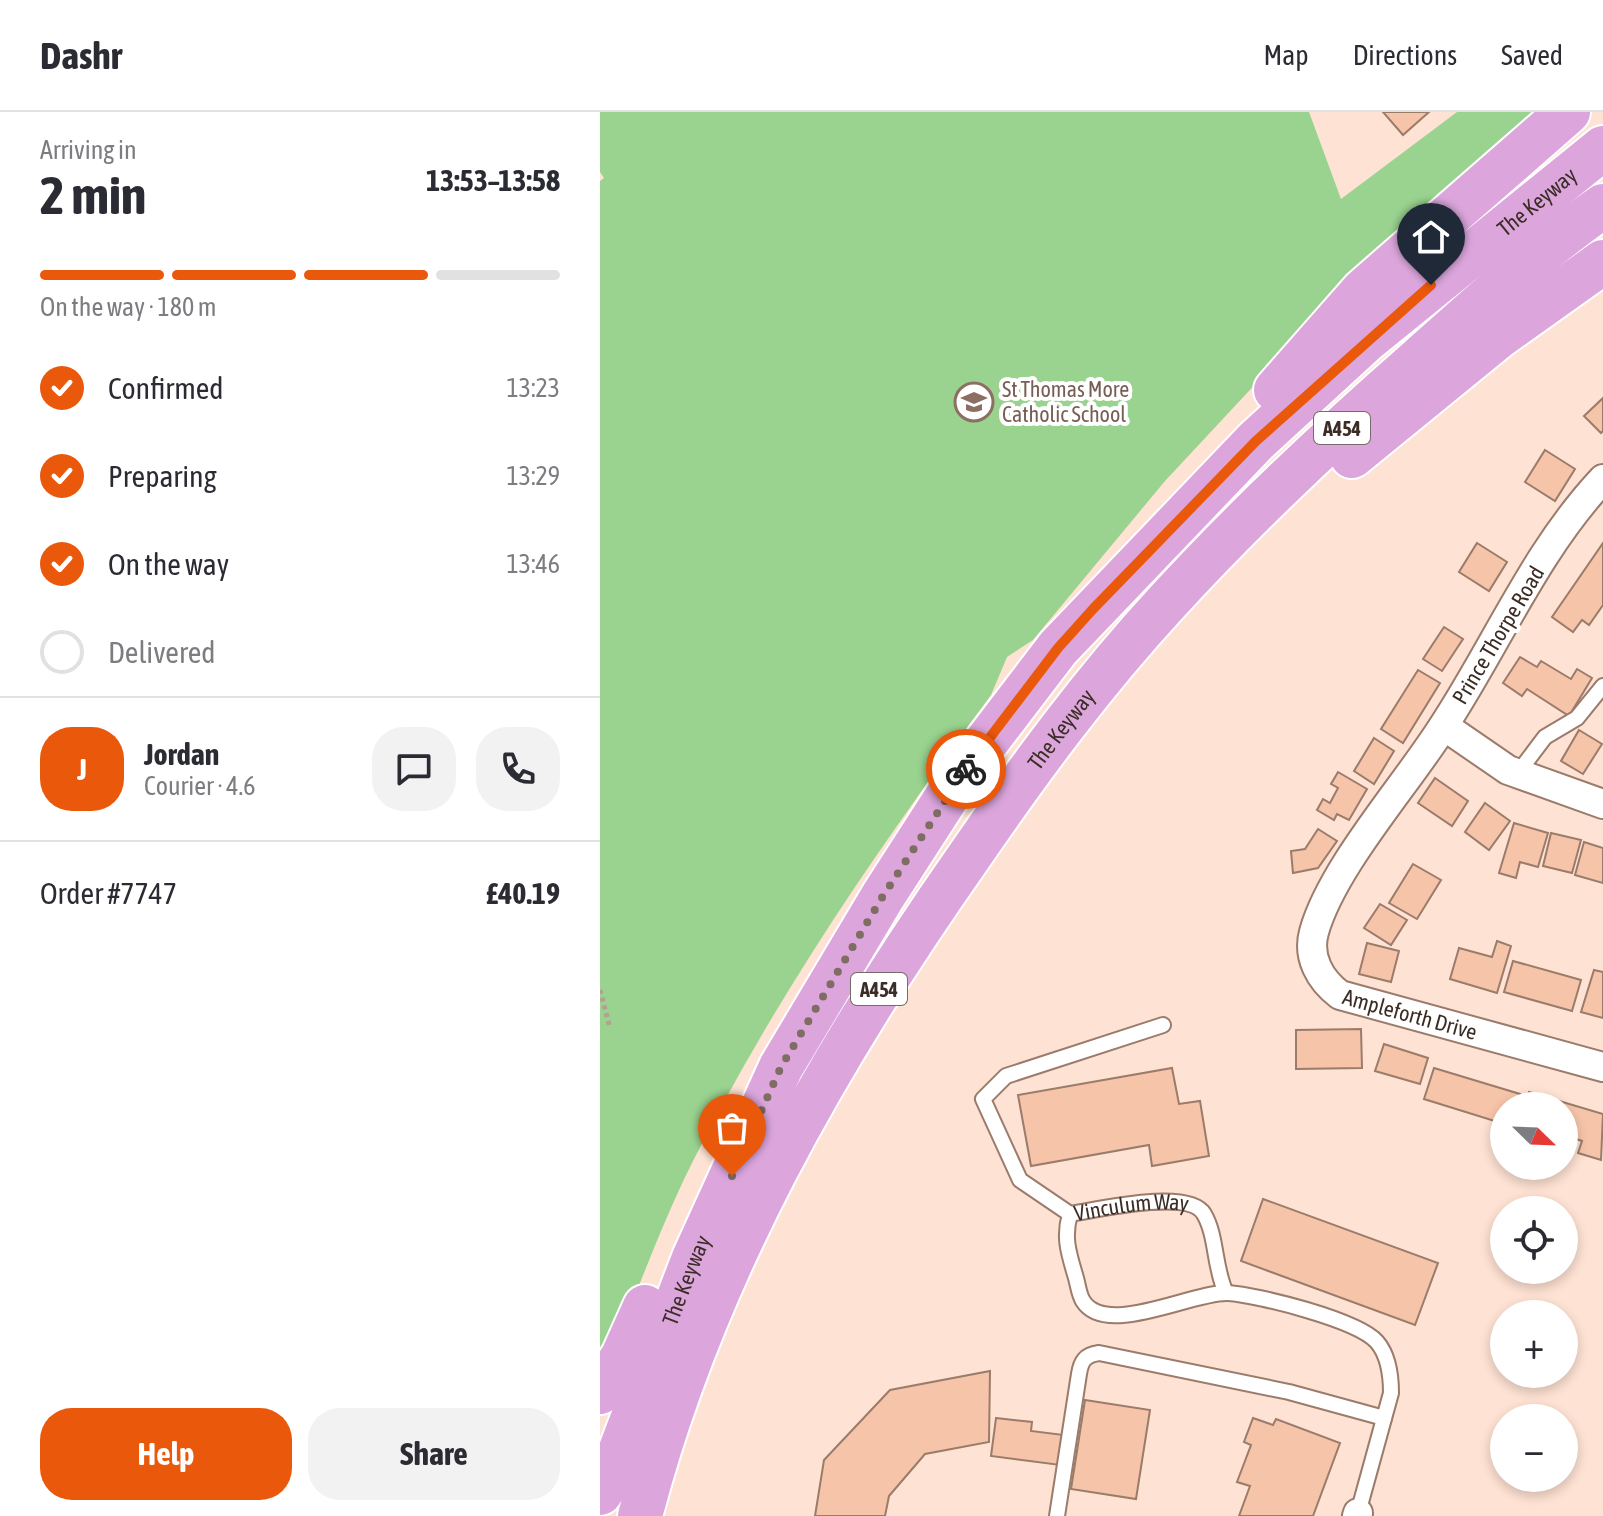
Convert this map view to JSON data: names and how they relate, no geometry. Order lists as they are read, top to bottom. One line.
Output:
{"streets":{"highway":["The Keyway","A454"],"street":["Prince Thorpe Road","Ampleforth Drive"],"lane":["Vinculum Way"]},"crossings":[["Prince Thorpe Road","Ampleforth Drive"]],"places":{"school or university":["St Thomas More Catholic School"]},"north":"bottom right","page":{"header":"Dashr","nav":["Map","Directions","Saved"],"heading":["2 min","Arriving in","13:53–13:58"],"panel":["Jordan","Courier · 4.6","Order #7747","£40.19"],"bar":"On the way · 180 m","list":[["Confirmed","13:23"],["Preparing","13:29"],["On the way","13:46"],"Delivered"],"round":"J","map_buttons":["+","−"],"buttons":["Help","Share"]}}
